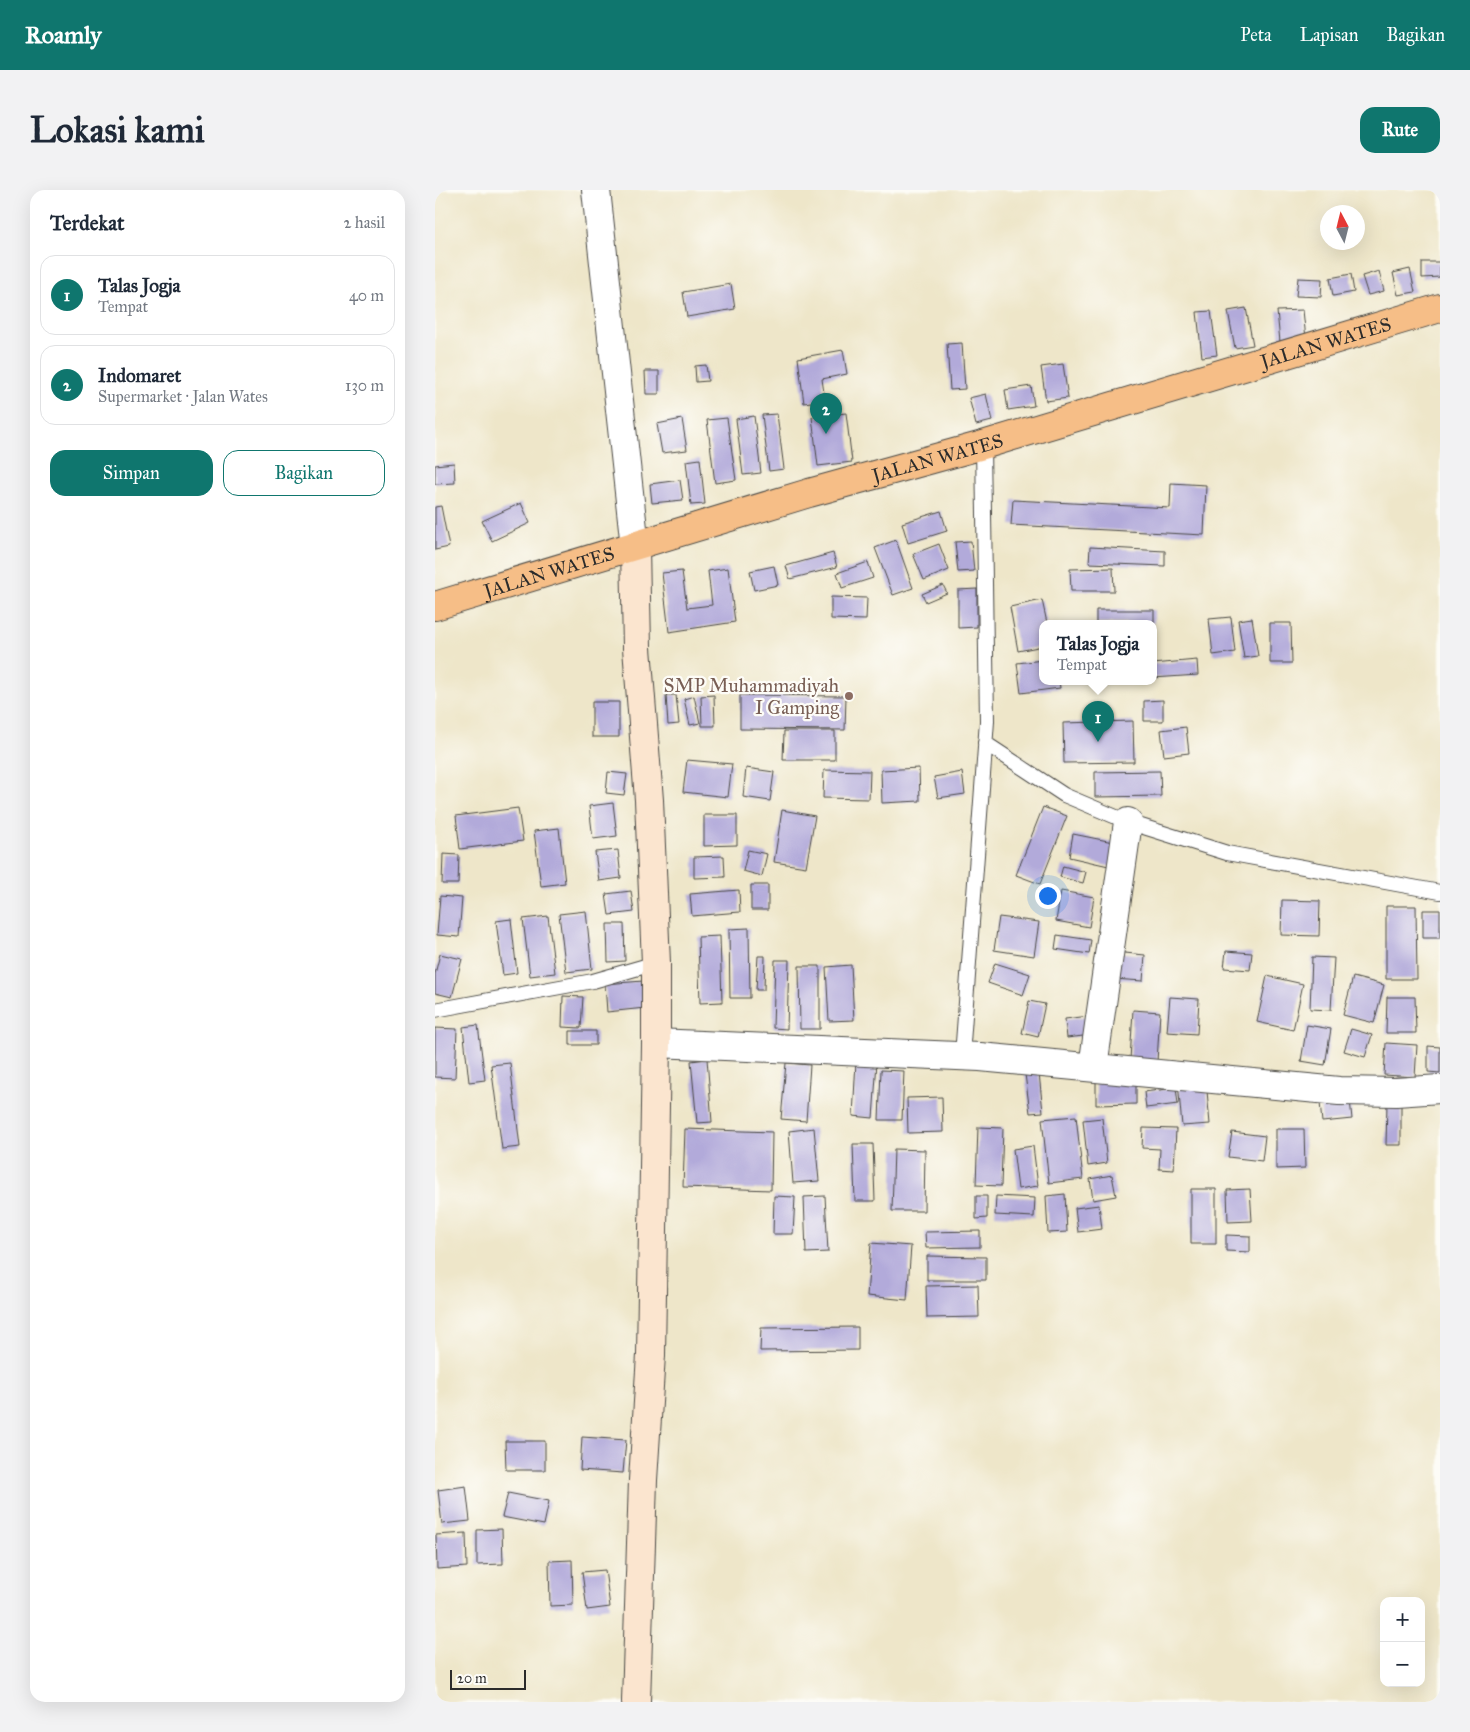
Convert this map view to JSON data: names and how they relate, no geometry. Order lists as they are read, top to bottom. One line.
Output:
{"streets":{"highway":["JALAN WATES"]},"places":["SMP Muhammadiyah I Gamping"],"scale_bar":"20 m","north":"top","page":{"header":"Roamly","nav":["Peta","Lapisan","Bagikan"],"buttons":["Rute",["Simpan","Bagikan"]],"title":"Lokasi kami","heading":["Terdekat","2 hasil"],"list":[{"mark":"1","name":"Talas Jogja","note":"Tempat","value":"40 m"},{"mark":"2","name":"Indomaret","note":"Supermarket · Jalan Wates","value":"130 m"}],"pins":["2","1"],"popup":["Talas Jogja","Tempat"],"map_buttons":["+","−"],"scale":"20 m"}}
